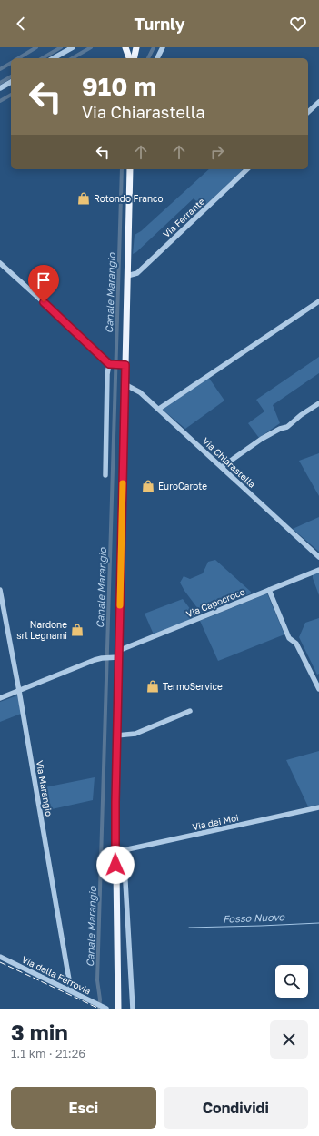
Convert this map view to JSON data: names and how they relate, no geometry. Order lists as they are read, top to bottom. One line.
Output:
{"streets":{"street":["Via Ferrante","Via Chiarastella","Via Capocroce","Via Marangio","Via dei Moi","Via della Ferrovia"]},"crossings":[["Via Capocroce","Via Marangio"],["Via Marangio","Via della Ferrovia"]],"water":["Canale Marangio","Fosso Nuovo"],"places":{"shop":["Rotondo Franco","EuroCarote","Nardone srl Legnami","TermoService"]},"page":{"header":"Turnly","turn":["910 m","Via Chiarastella"],"heading":["3 min","1.1 km · 21:26"],"buttons":["Esci","Condividi"]}}
